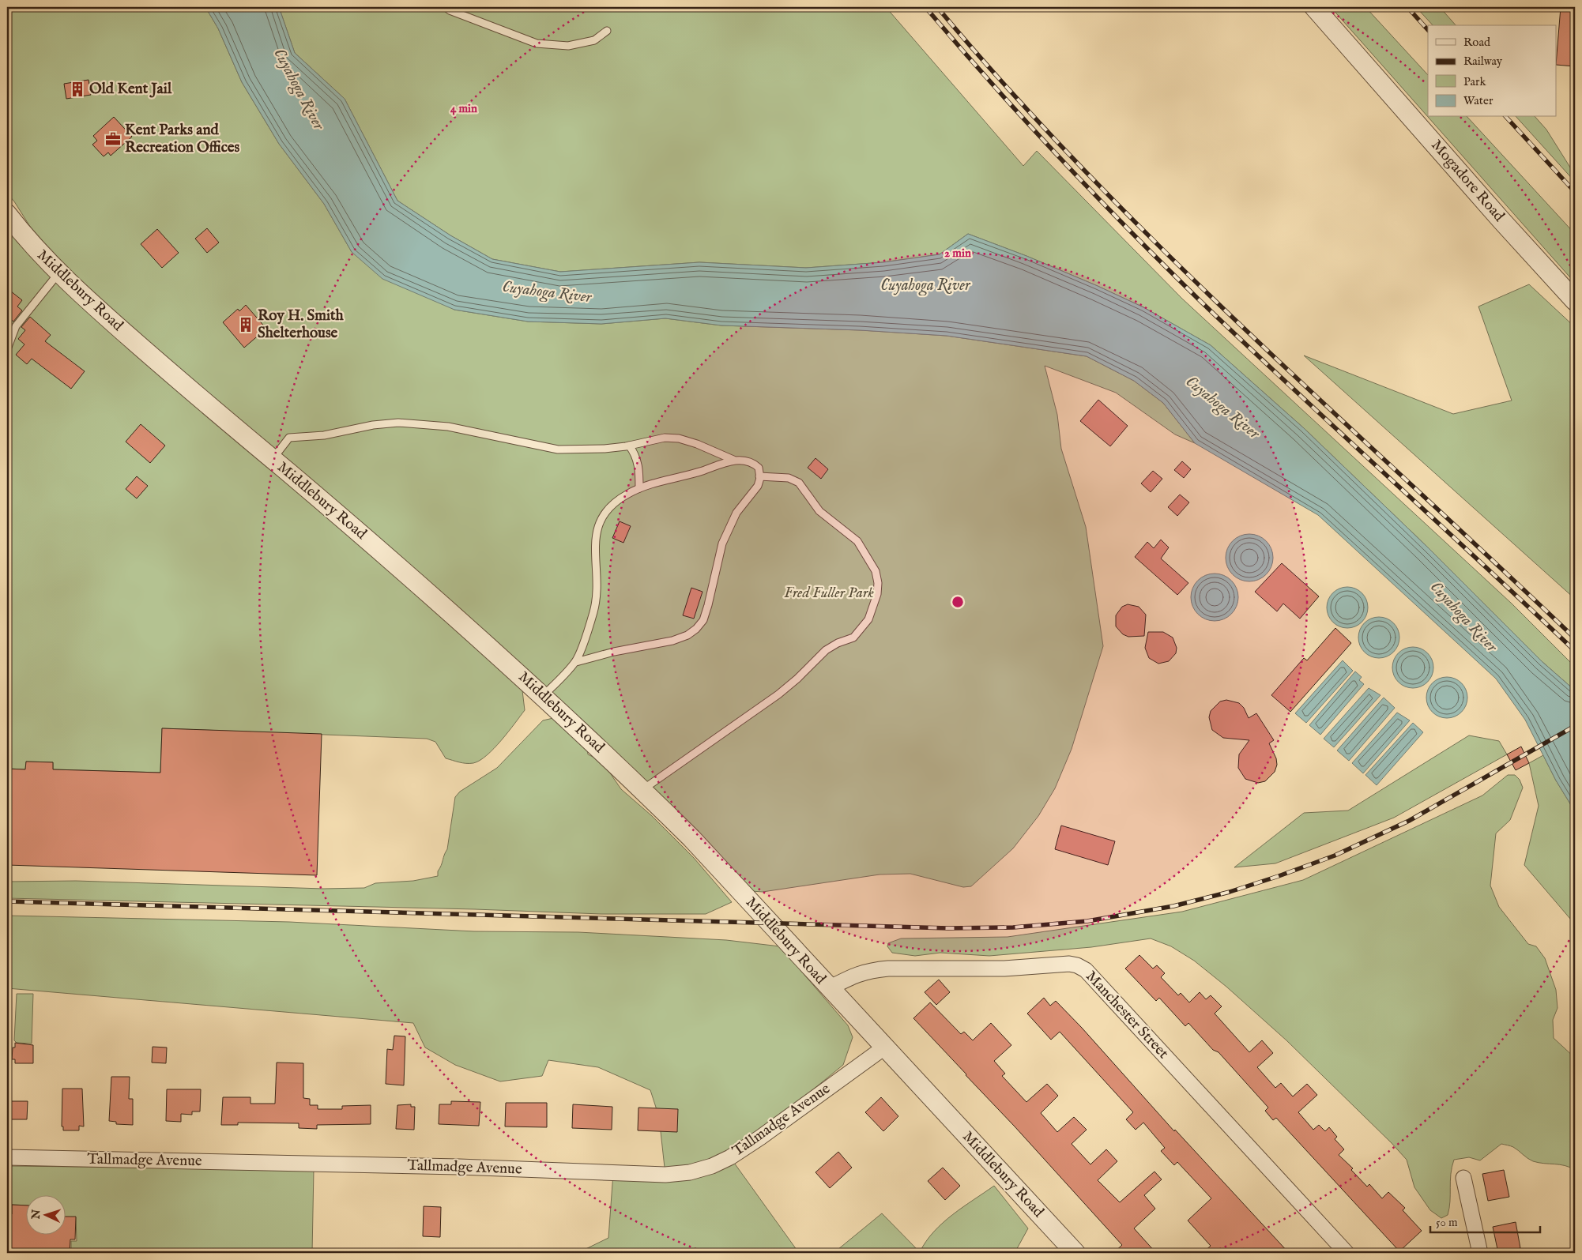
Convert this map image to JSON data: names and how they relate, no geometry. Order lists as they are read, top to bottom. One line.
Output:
{"streets":{"street":["Mogadore Road","Middlebury Road","Manchester Street","Tallmadge Avenue"]},"crossings":[["Middlebury Road","Manchester Street"],["Middlebury Road","Tallmadge Avenue"]],"water":["Cuyahoga River"],"parks":["Fred Fuller Park"],"places":{"building":["Old Kent Jail","Roy H. Smith Shelterhouse"],"office":["Kent Parks and Recreation Offices"]},"legend":["Road","Railway","Park","Water"],"scale_bar":"50 m","north":"left","rings":["4 min","2 min"]}
